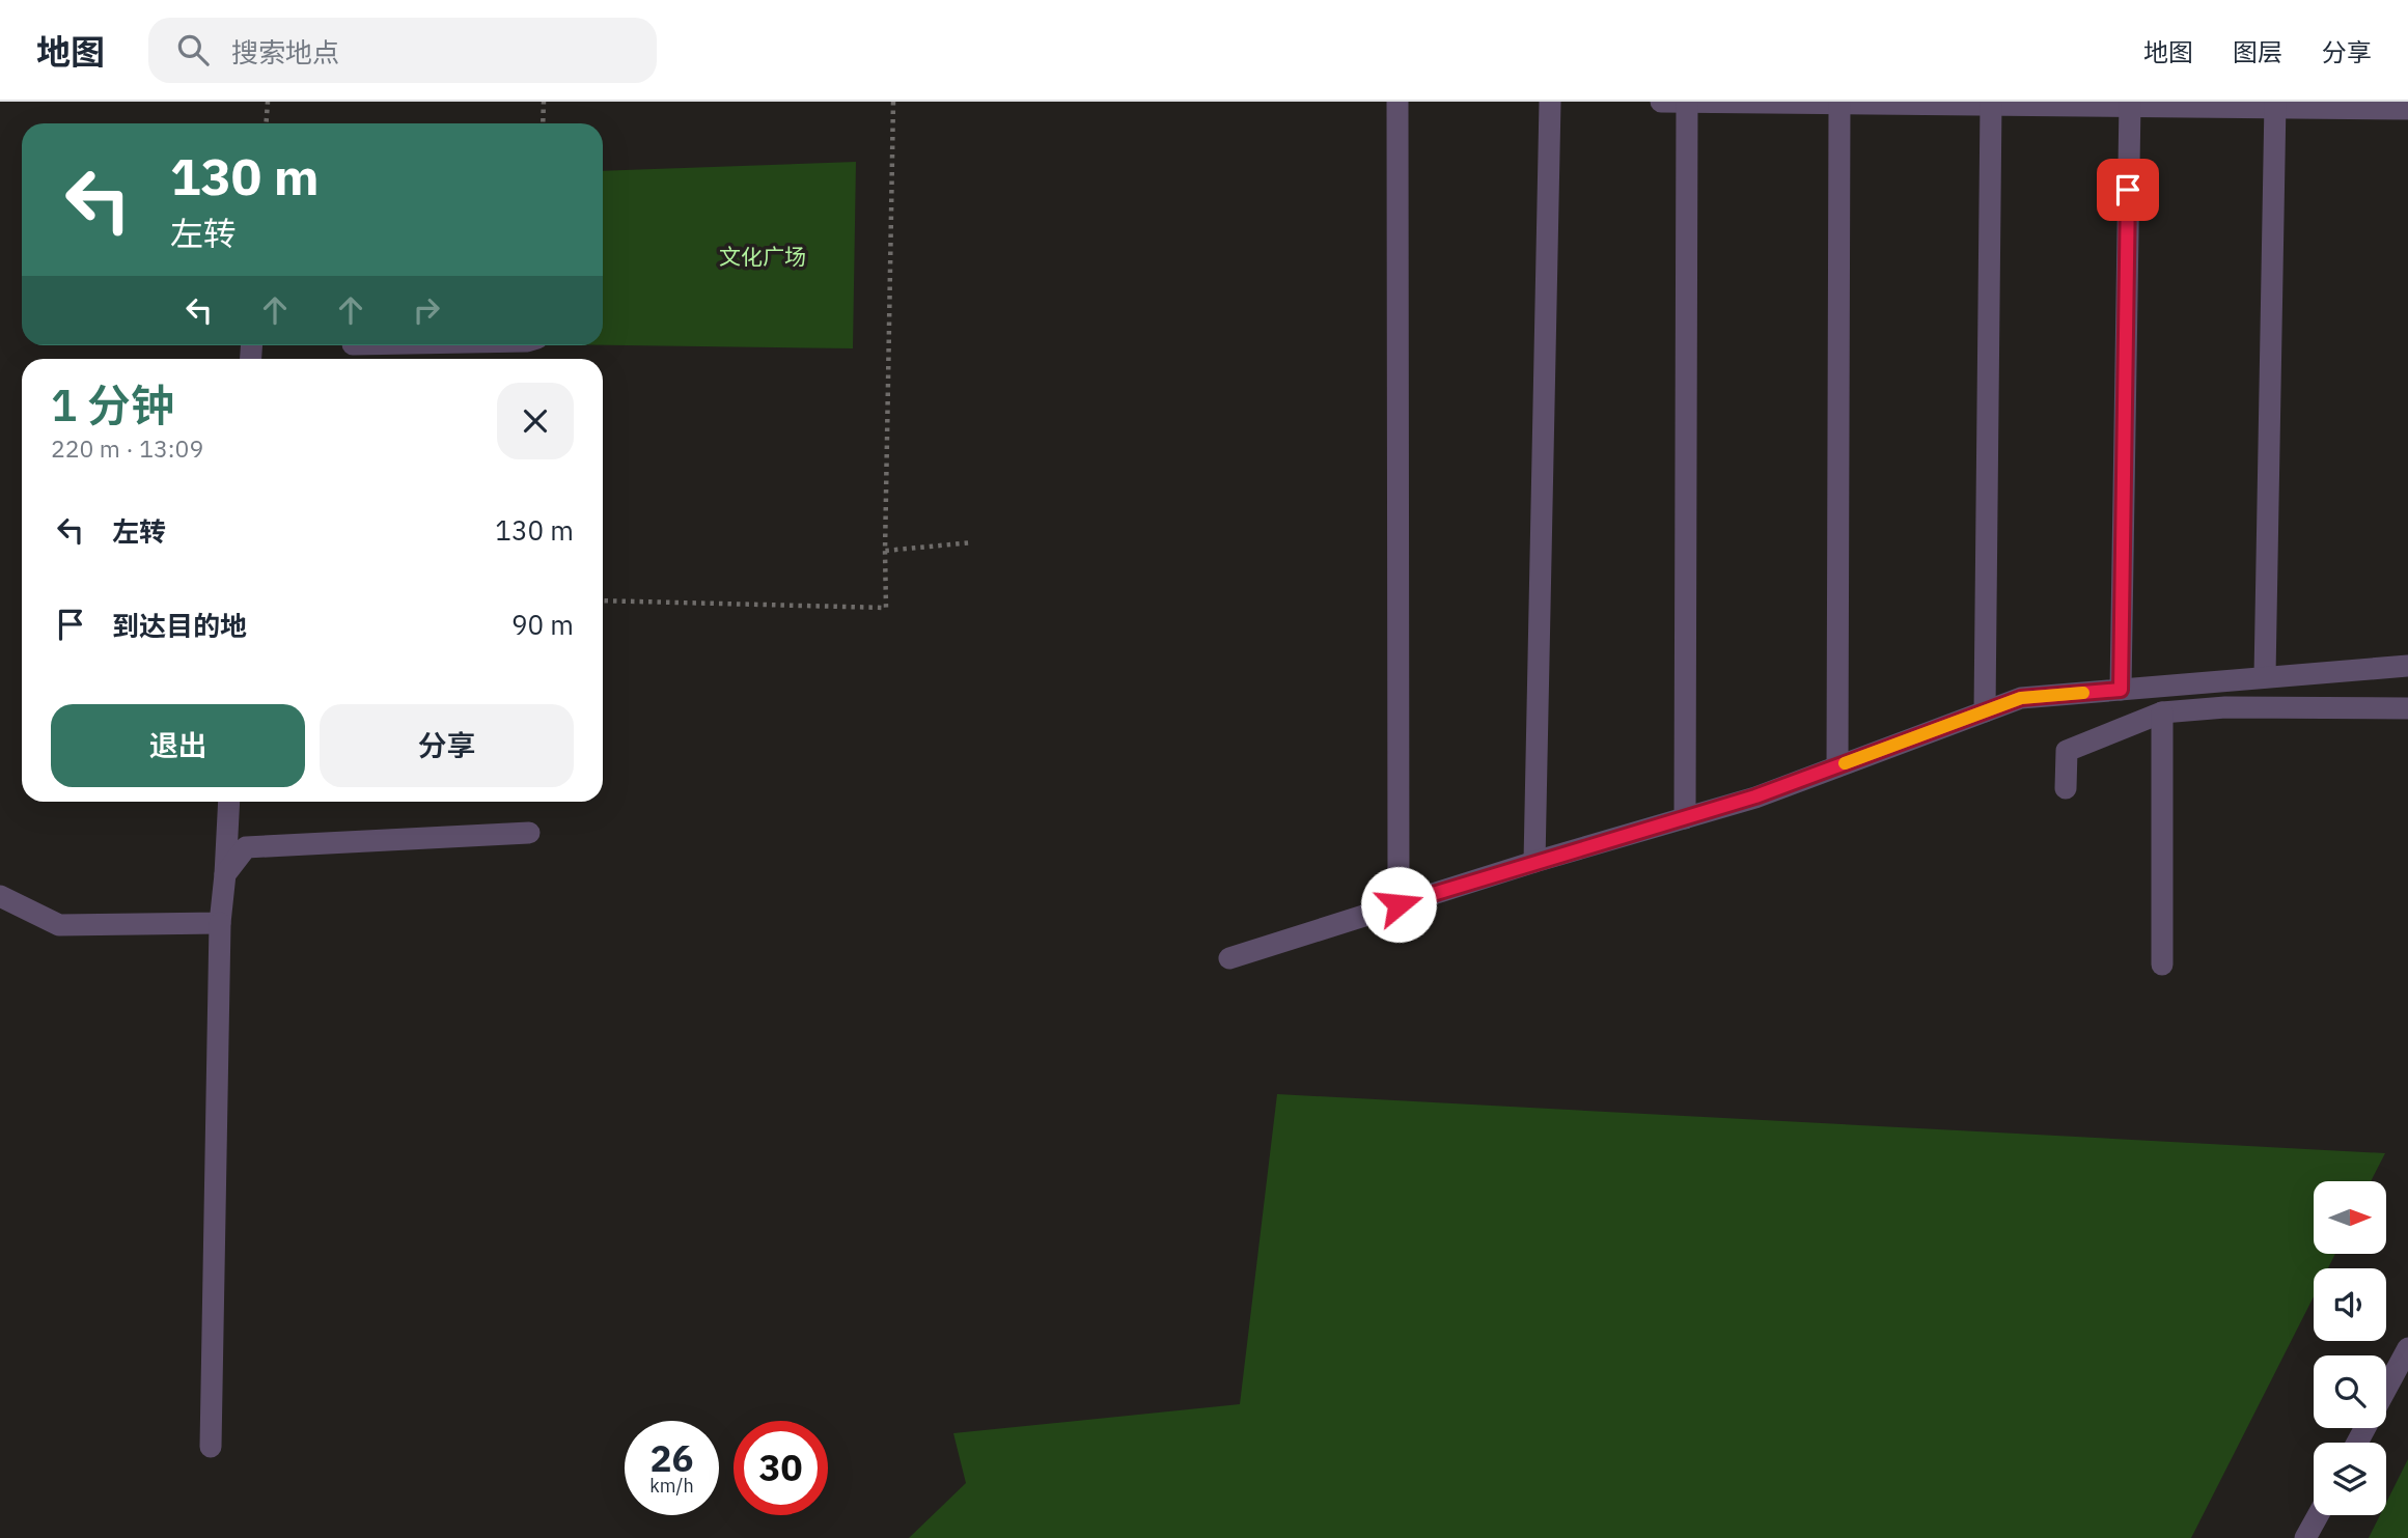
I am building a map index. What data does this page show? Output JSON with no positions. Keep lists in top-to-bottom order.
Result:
{
  "parks": ["文化广场"],
  "north": "right",
  "page": {
    "header": "地图",
    "search": "搜索地点",
    "nav": ["地图", "图层", "分享"],
    "turn": ["130 m", "左转"],
    "heading": ["1 分钟", "220 m · 13:09"],
    "list": [
      {
        "name": "左转",
        "value": "130 m"
      },
      {
        "name": "到达目的地",
        "value": "90 m"
      }
    ],
    "buttons": ["退出", "分享"],
    "speed": "26 km/h",
    "limit": "30"
  }
}
